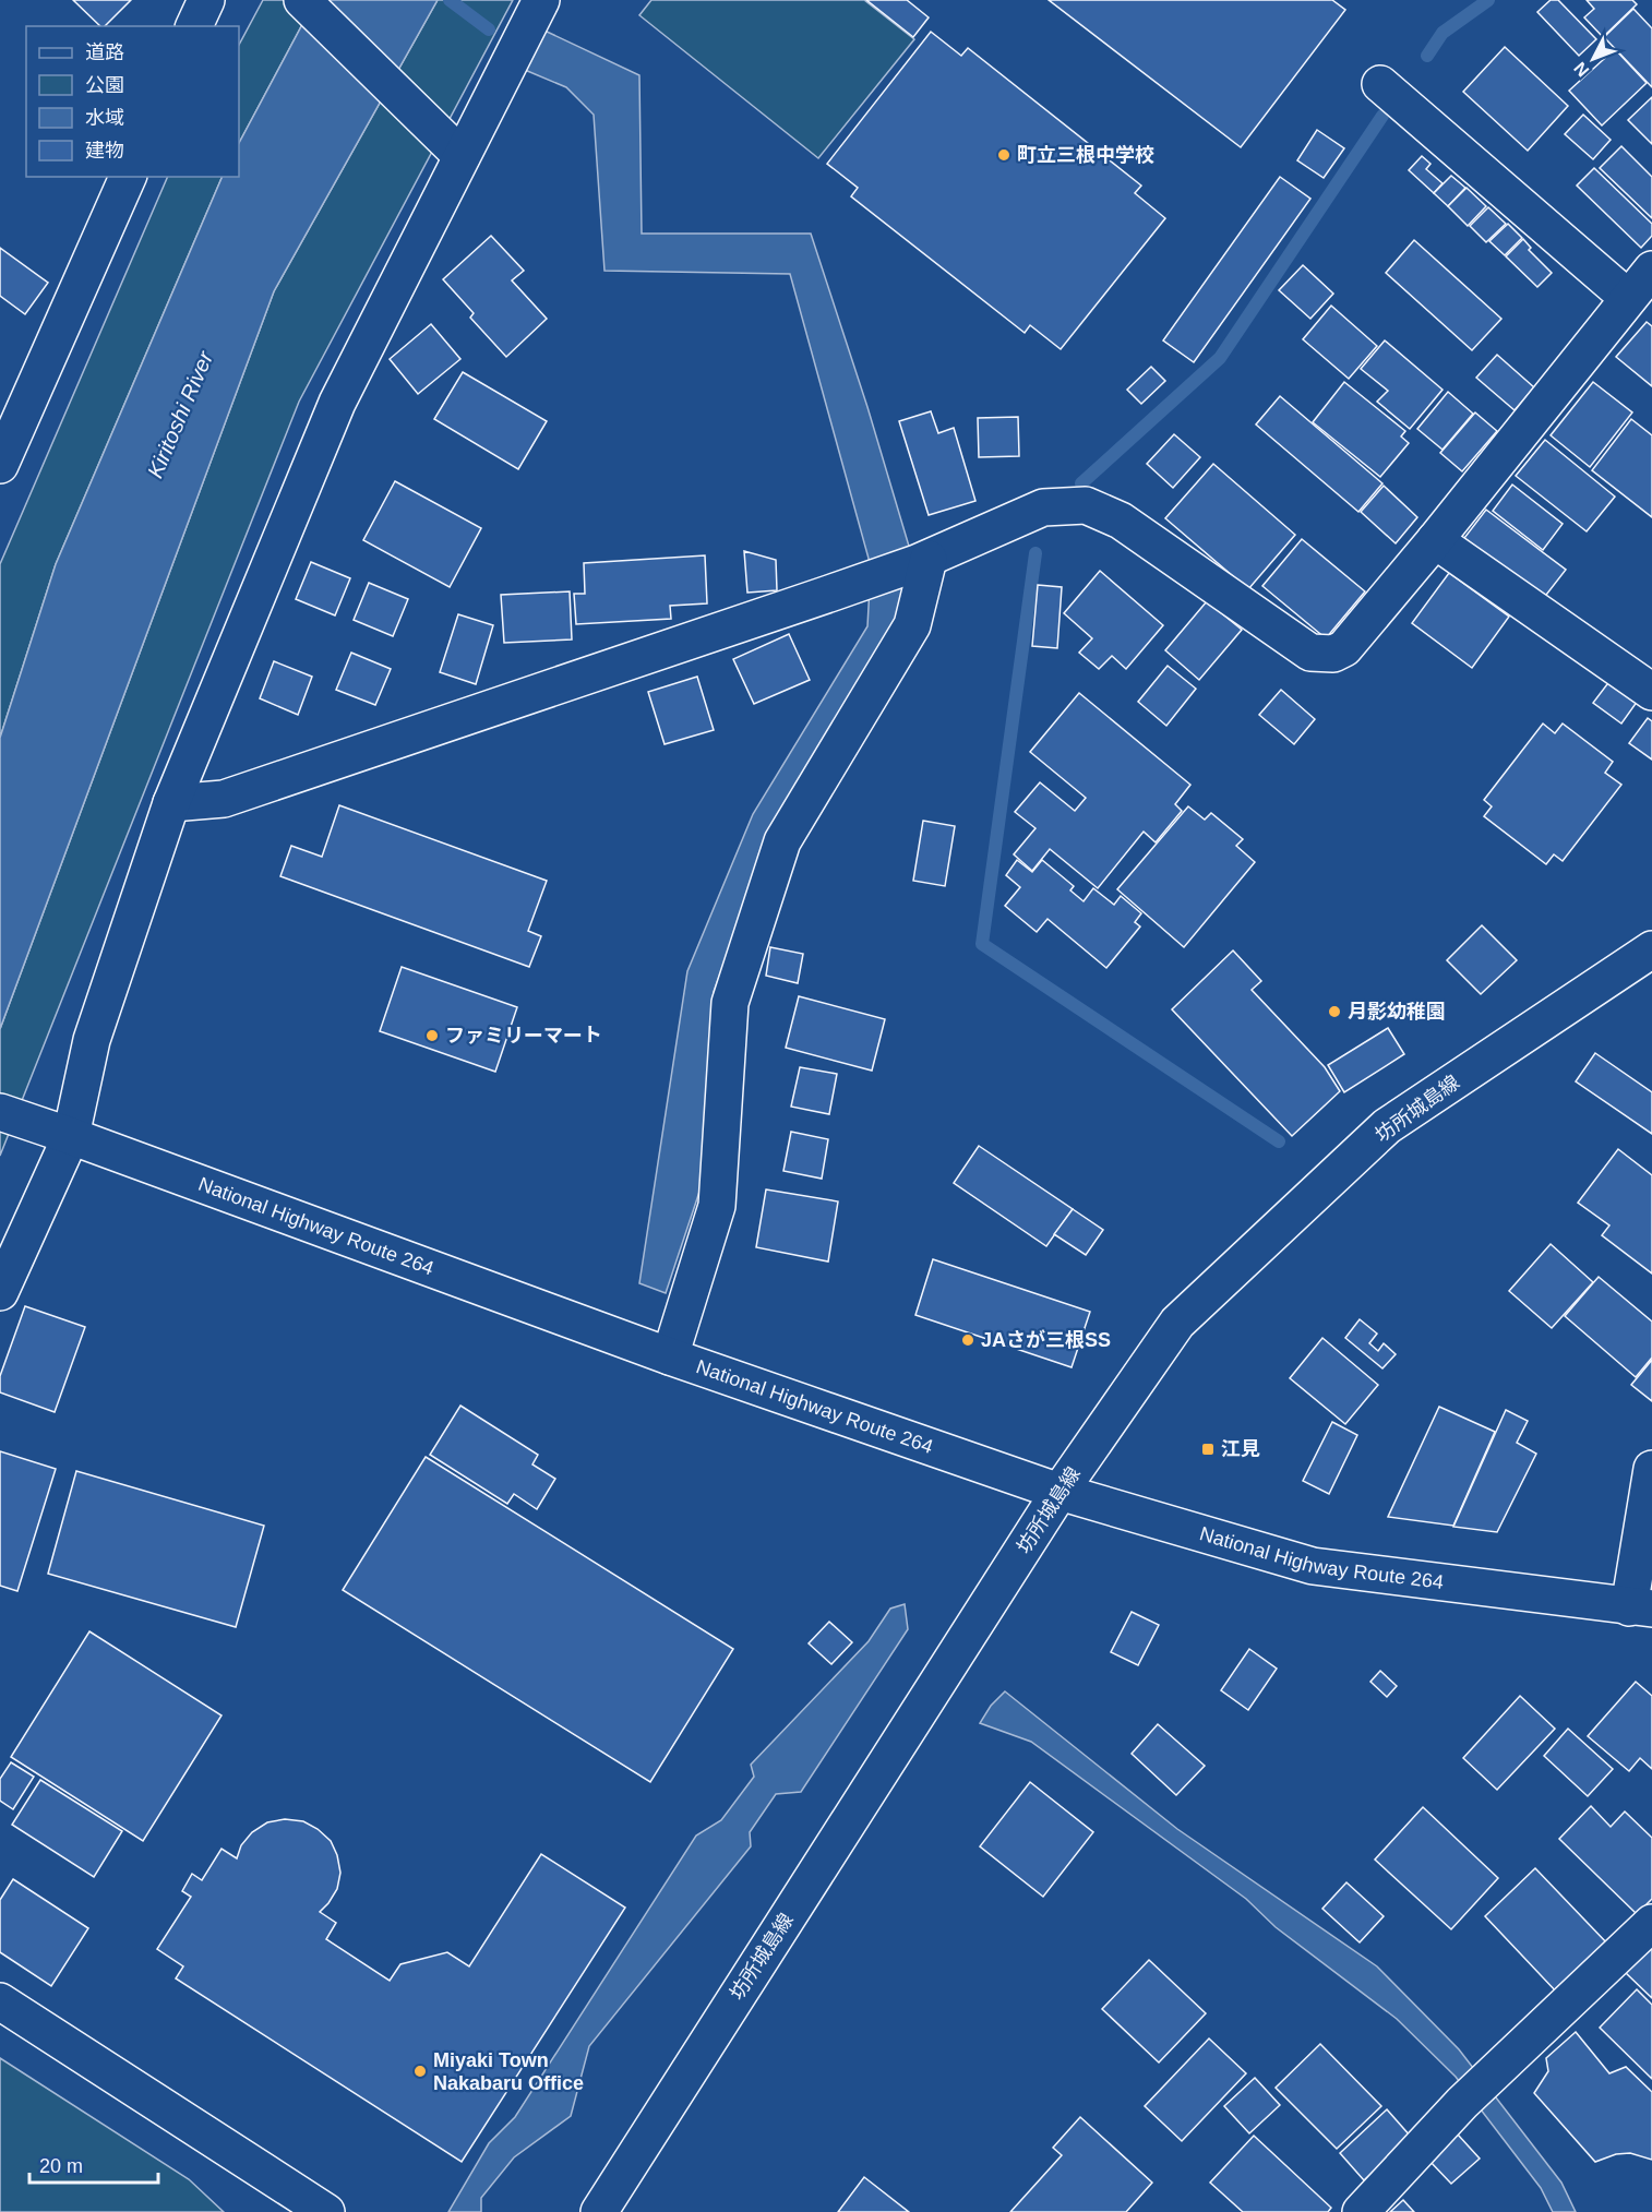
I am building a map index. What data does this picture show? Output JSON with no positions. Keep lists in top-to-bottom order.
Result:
{
  "streets": {
    "main road": ["坊所城島線", "National Highway Route 264"]
  },
  "crossings": [
    ["坊所城島線", "National Highway Route 264"]
  ],
  "water": ["Kiritoshi River"],
  "places": {
    "other": [
      "町立三根中学校",
      "月影幼稚園",
      "ファミリーマート",
      "JAさが三根SS",
      "Miyaki Town Nakabaru Office"
    ],
    "transit": ["江見"]
  },
  "legend": [
    "道路",
    "公園",
    "水域",
    "建物"
  ],
  "scale_bar": "20 m",
  "north": "bottom left"
}
